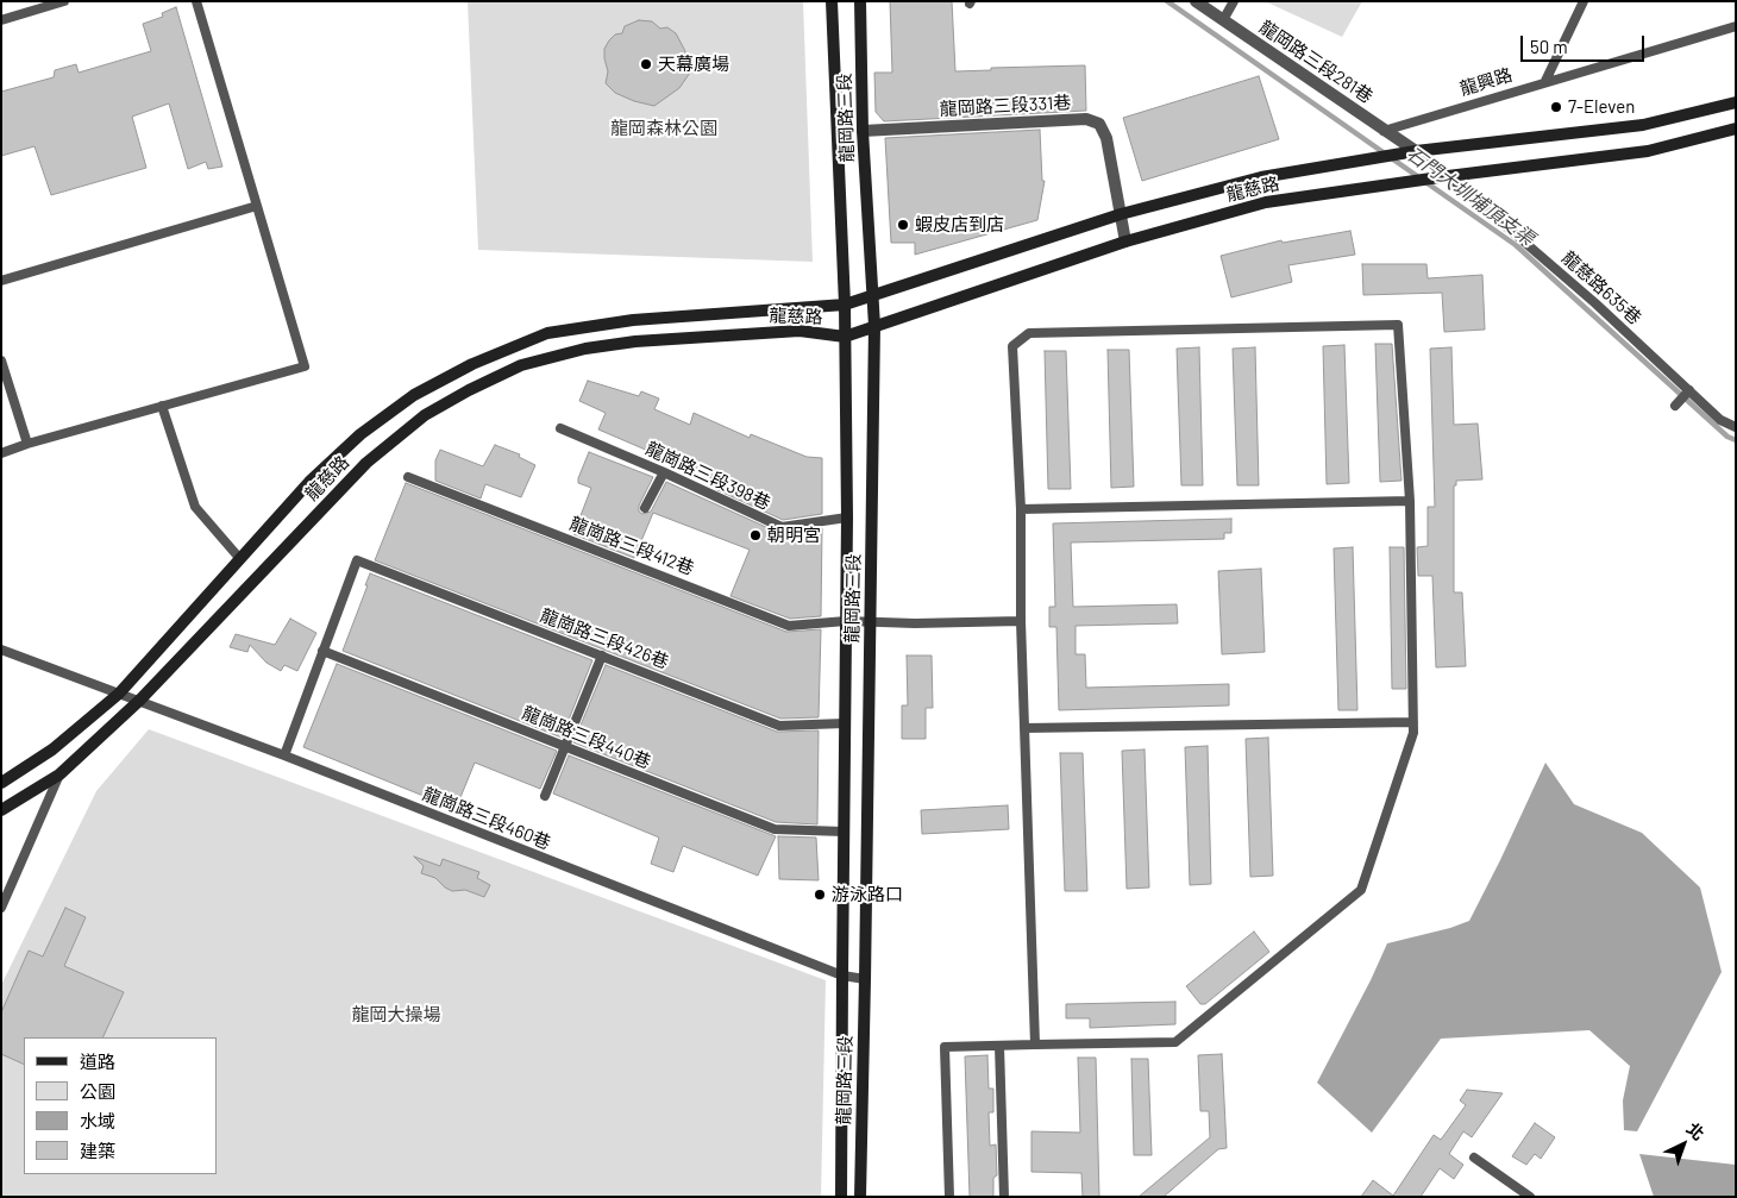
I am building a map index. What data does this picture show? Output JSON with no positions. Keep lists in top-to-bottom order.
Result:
{
  "streets": {
    "street": [
      "龍岡路三段281巷",
      "龍岡路三段331巷",
      "龍岡路三段",
      "龍慈路"
    ],
    "lane": [
      "龍興路",
      "龍慈路635巷",
      "龍崗路三段398巷",
      "龍崗路三段412巷",
      "龍崗路三段426巷",
      "龍崗路三段440巷",
      "龍崗路三段460巷"
    ]
  },
  "crossings": [
    ["龍岡路三段281巷", "龍興路"],
    ["龍岡路三段281巷", "龍慈路"],
    ["龍岡路三段281巷", "龍慈路635巷"],
    ["龍岡路三段331巷", "龍岡路三段"],
    ["龍岡路三段331巷", "龍慈路"],
    ["龍岡路三段", "龍慈路"],
    ["龍岡路三段", "龍崗路三段398巷"],
    ["龍岡路三段", "龍崗路三段412巷"],
    ["龍岡路三段", "龍崗路三段426巷"],
    ["龍岡路三段", "龍崗路三段440巷"],
    ["龍岡路三段", "龍崗路三段460巷"],
    ["龍慈路", "龍慈路635巷"],
    ["龍慈路", "龍崗路三段460巷"],
    ["龍崗路三段426巷", "龍崗路三段440巷"]
  ],
  "water": ["石門大圳埔頂支渠"],
  "parks": ["龍岡森林公園", "龍岡大操場"],
  "places": [
    "天幕廣場",
    "7-Eleven",
    "蝦皮店到店",
    "朝明宮",
    "游泳路口"
  ],
  "legend": [
    "道路",
    "公園",
    "水域",
    "建築"
  ],
  "scale_bar": "50 m",
  "north": "top right"
}
